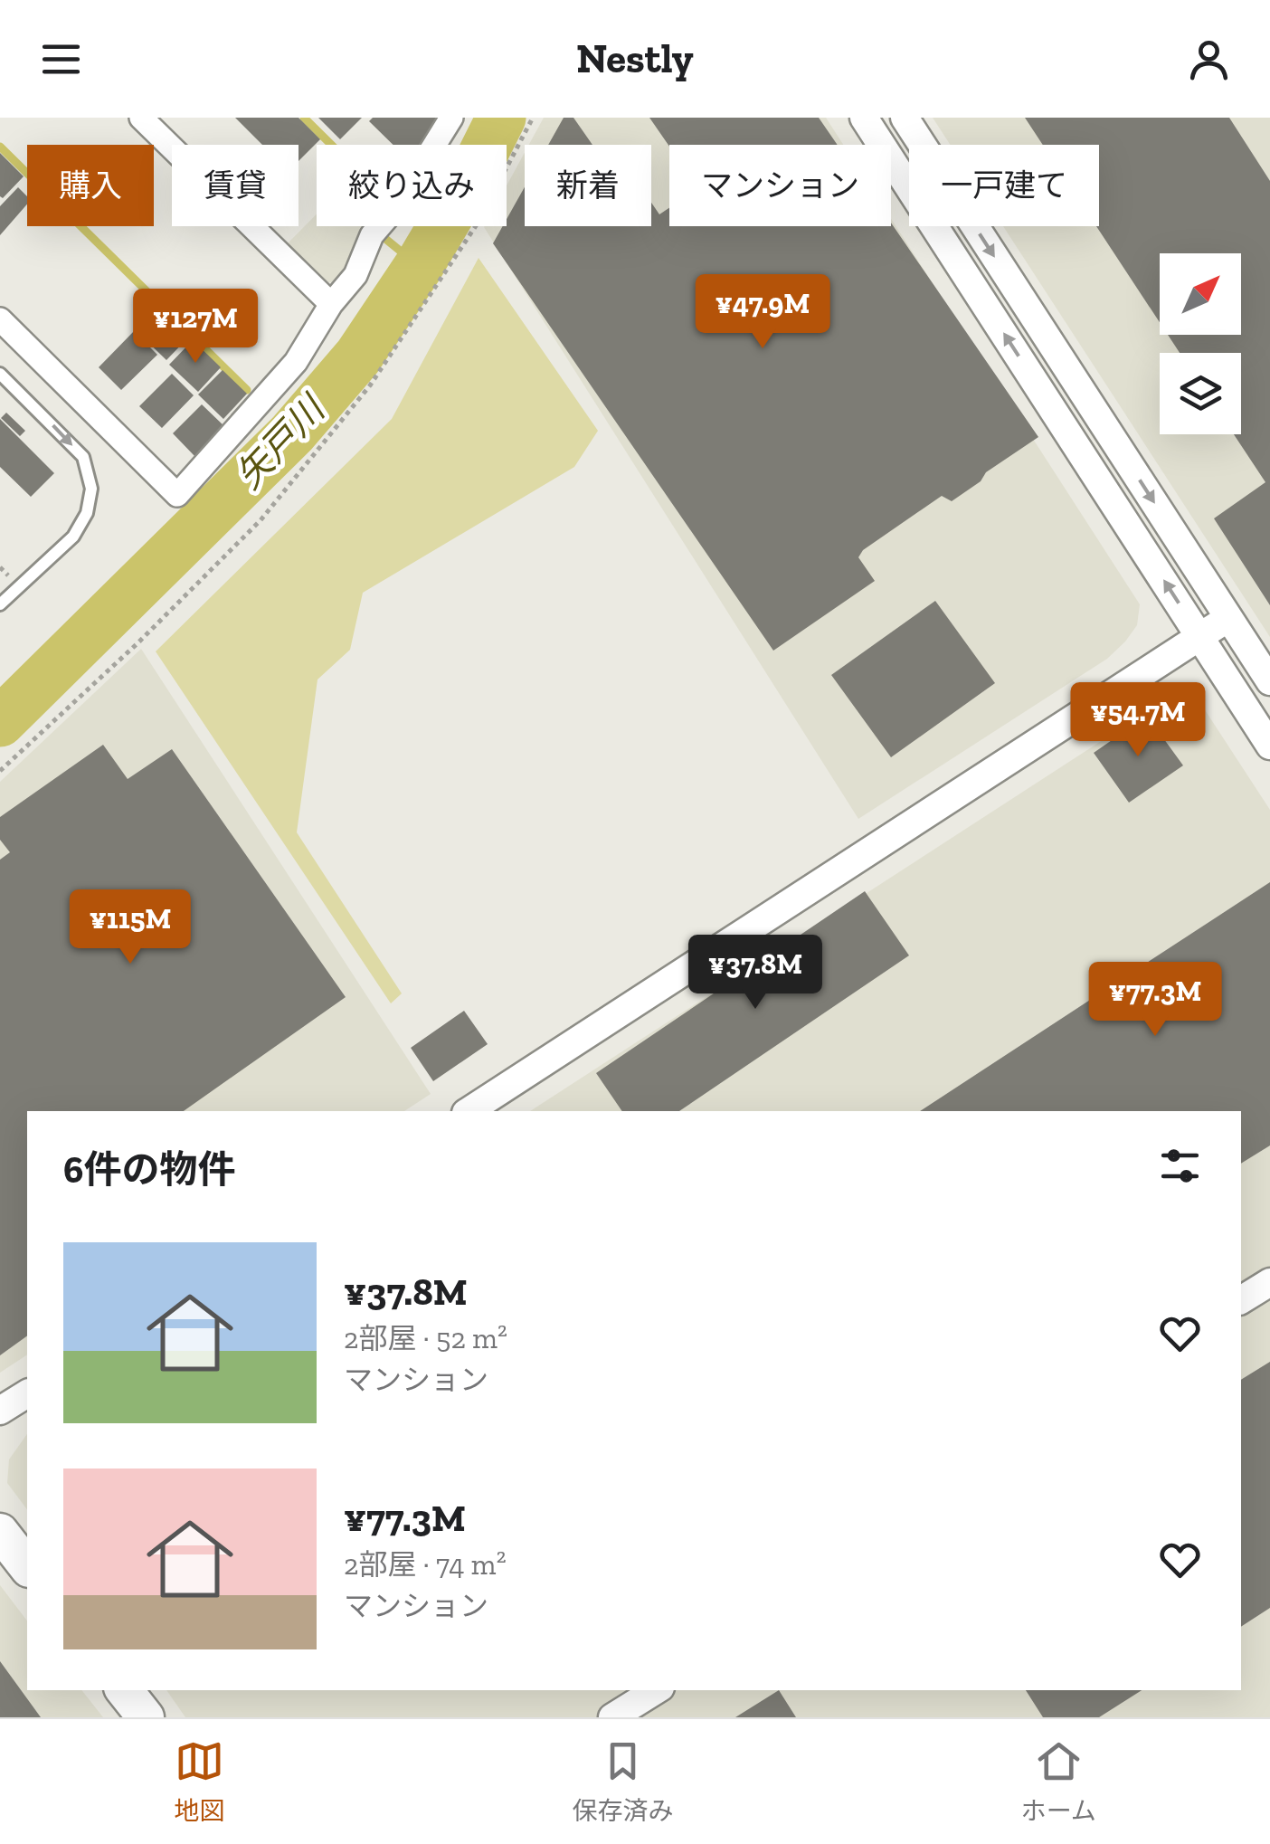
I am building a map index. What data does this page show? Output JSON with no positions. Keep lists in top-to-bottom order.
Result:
{
  "water": ["矢戸川"],
  "north": "top right",
  "page": {
    "header": "Nestly",
    "chip": [
      "購入",
      "賃貸",
      "絞り込み",
      "新着",
      "マンション",
      "一戸建て"
    ],
    "price": [
      "¥47.9M",
      "¥127M",
      "¥54.7M",
      "¥115M",
      "¥37.8M",
      "¥77.3M"
    ],
    "heading": "6件の物件",
    "list": [
      {
        "name": "¥37.8M",
        "note": "2部屋 · 52 m² · マンション"
      },
      {
        "name": "¥77.3M",
        "note": "2部屋 · 74 m² · マンション"
      }
    ],
    "tabs": ["地図", "保存済み", "ホーム"]
  }
}
